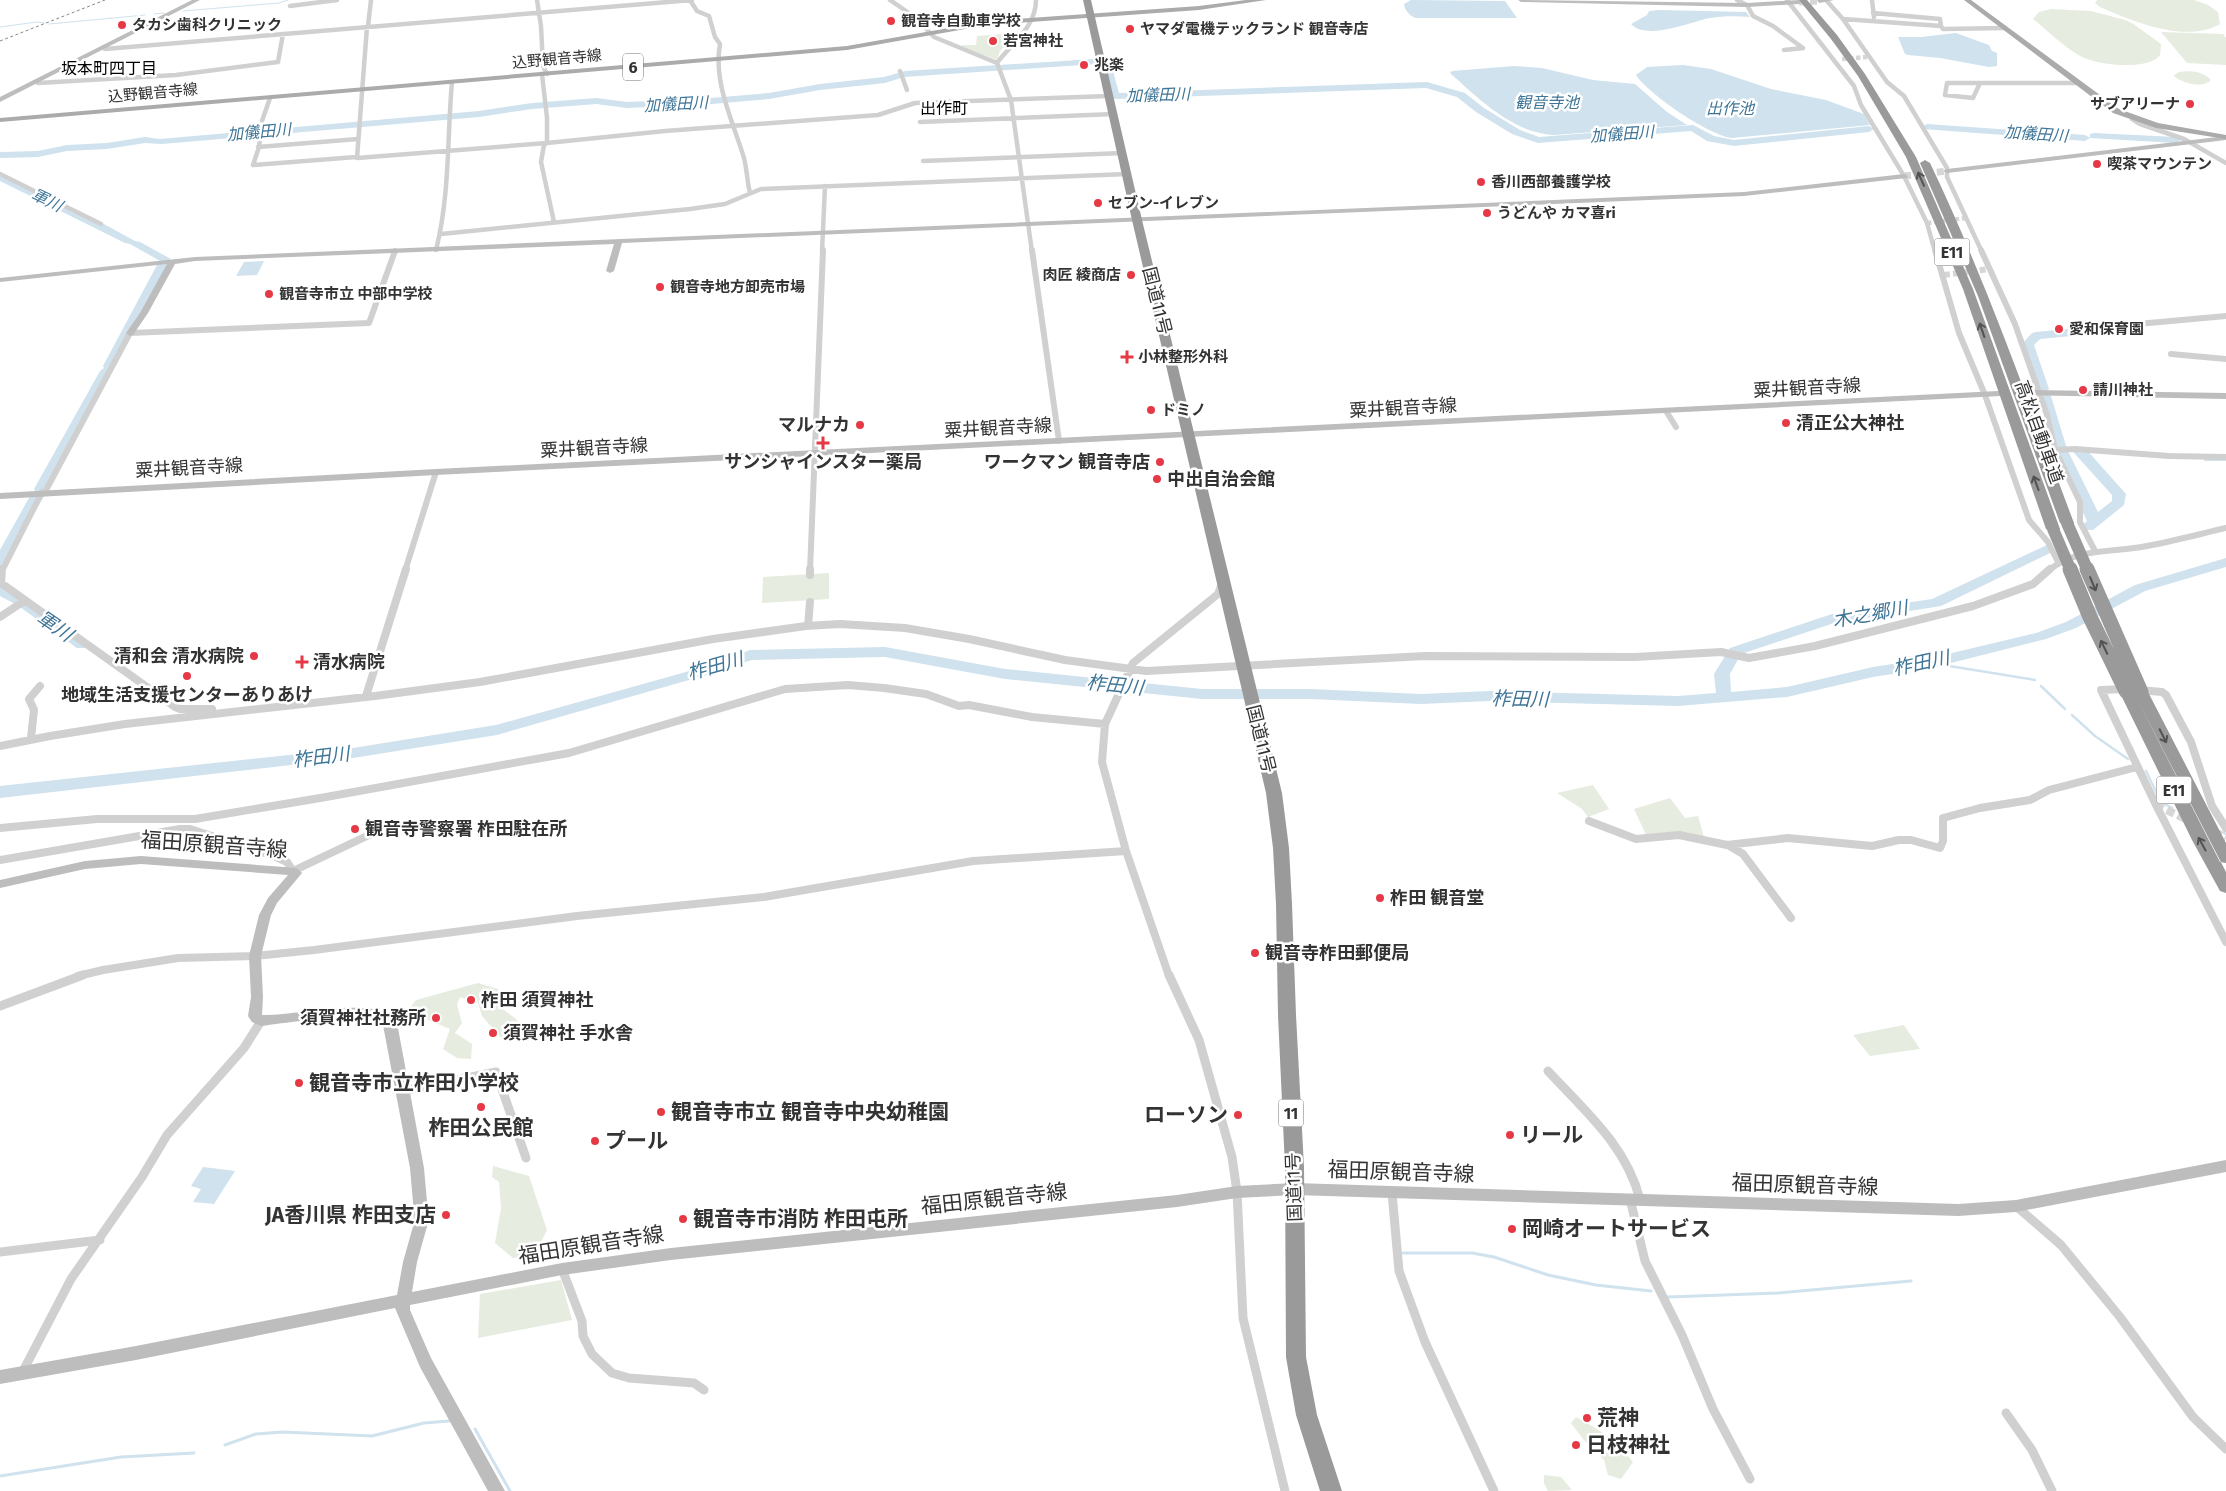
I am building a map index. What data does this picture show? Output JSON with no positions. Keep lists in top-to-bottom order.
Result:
{
  "streets": {
    "highway": [
      "E11",
      "国道11号",
      "高松自動車道",
      "11"
    ],
    "main road": [
      "込野観音寺線",
      "6",
      "粟井観音寺線",
      "福田原観音寺線"
    ]
  },
  "crossings": [
    ["込野観音寺線", "国道11号"],
    ["国道11号", "粟井観音寺線"],
    ["国道11号", "福田原観音寺線"]
  ],
  "districts": ["坂本町四丁目", "出作町"],
  "water": [
    "加儀田川",
    "観音寺池",
    "出作池",
    "軍川",
    "木之郷川",
    "柞田川"
  ],
  "places": {
    "other": [
      "観音寺自動車学校",
      "タカシ歯科クリニック",
      "ヤマダ電機テックランド 観音寺店",
      "若宮神社",
      "兆楽",
      "サブアリーナ",
      "喫茶マウンテン",
      "香川西部養護学校",
      "セブン-イレブン",
      "うどんや カマ喜ri",
      "肉匠 綾商店",
      "観音寺地方卸売市場",
      "観音寺市立 中部中学校",
      "愛和保育園",
      "請川神社",
      "ドミノ",
      "清正公大神社",
      "マルナカ",
      "ワークマン 観音寺店",
      "中出自治会館",
      "清和会 清水病院",
      "地域生活支援センターありあけ",
      "観音寺警察署 柞田駐在所",
      "柞田 観音堂",
      "観音寺柞田郵便局",
      "柞田 須賀神社",
      "須賀神社社務所",
      "須賀神社 手水舎",
      "観音寺市立柞田小学校",
      "柞田公民館",
      "観音寺市立 観音寺中央幼稚園",
      "ローソン",
      "リール",
      "プール",
      "JA香川県 柞田支店",
      "観音寺市消防 柞田屯所",
      "岡崎オートサービス",
      "荒神",
      "日枝神社"
    ],
    "health": ["小林整形外科", "サンシャインスター薬局", "清水病院"]
  }
}
